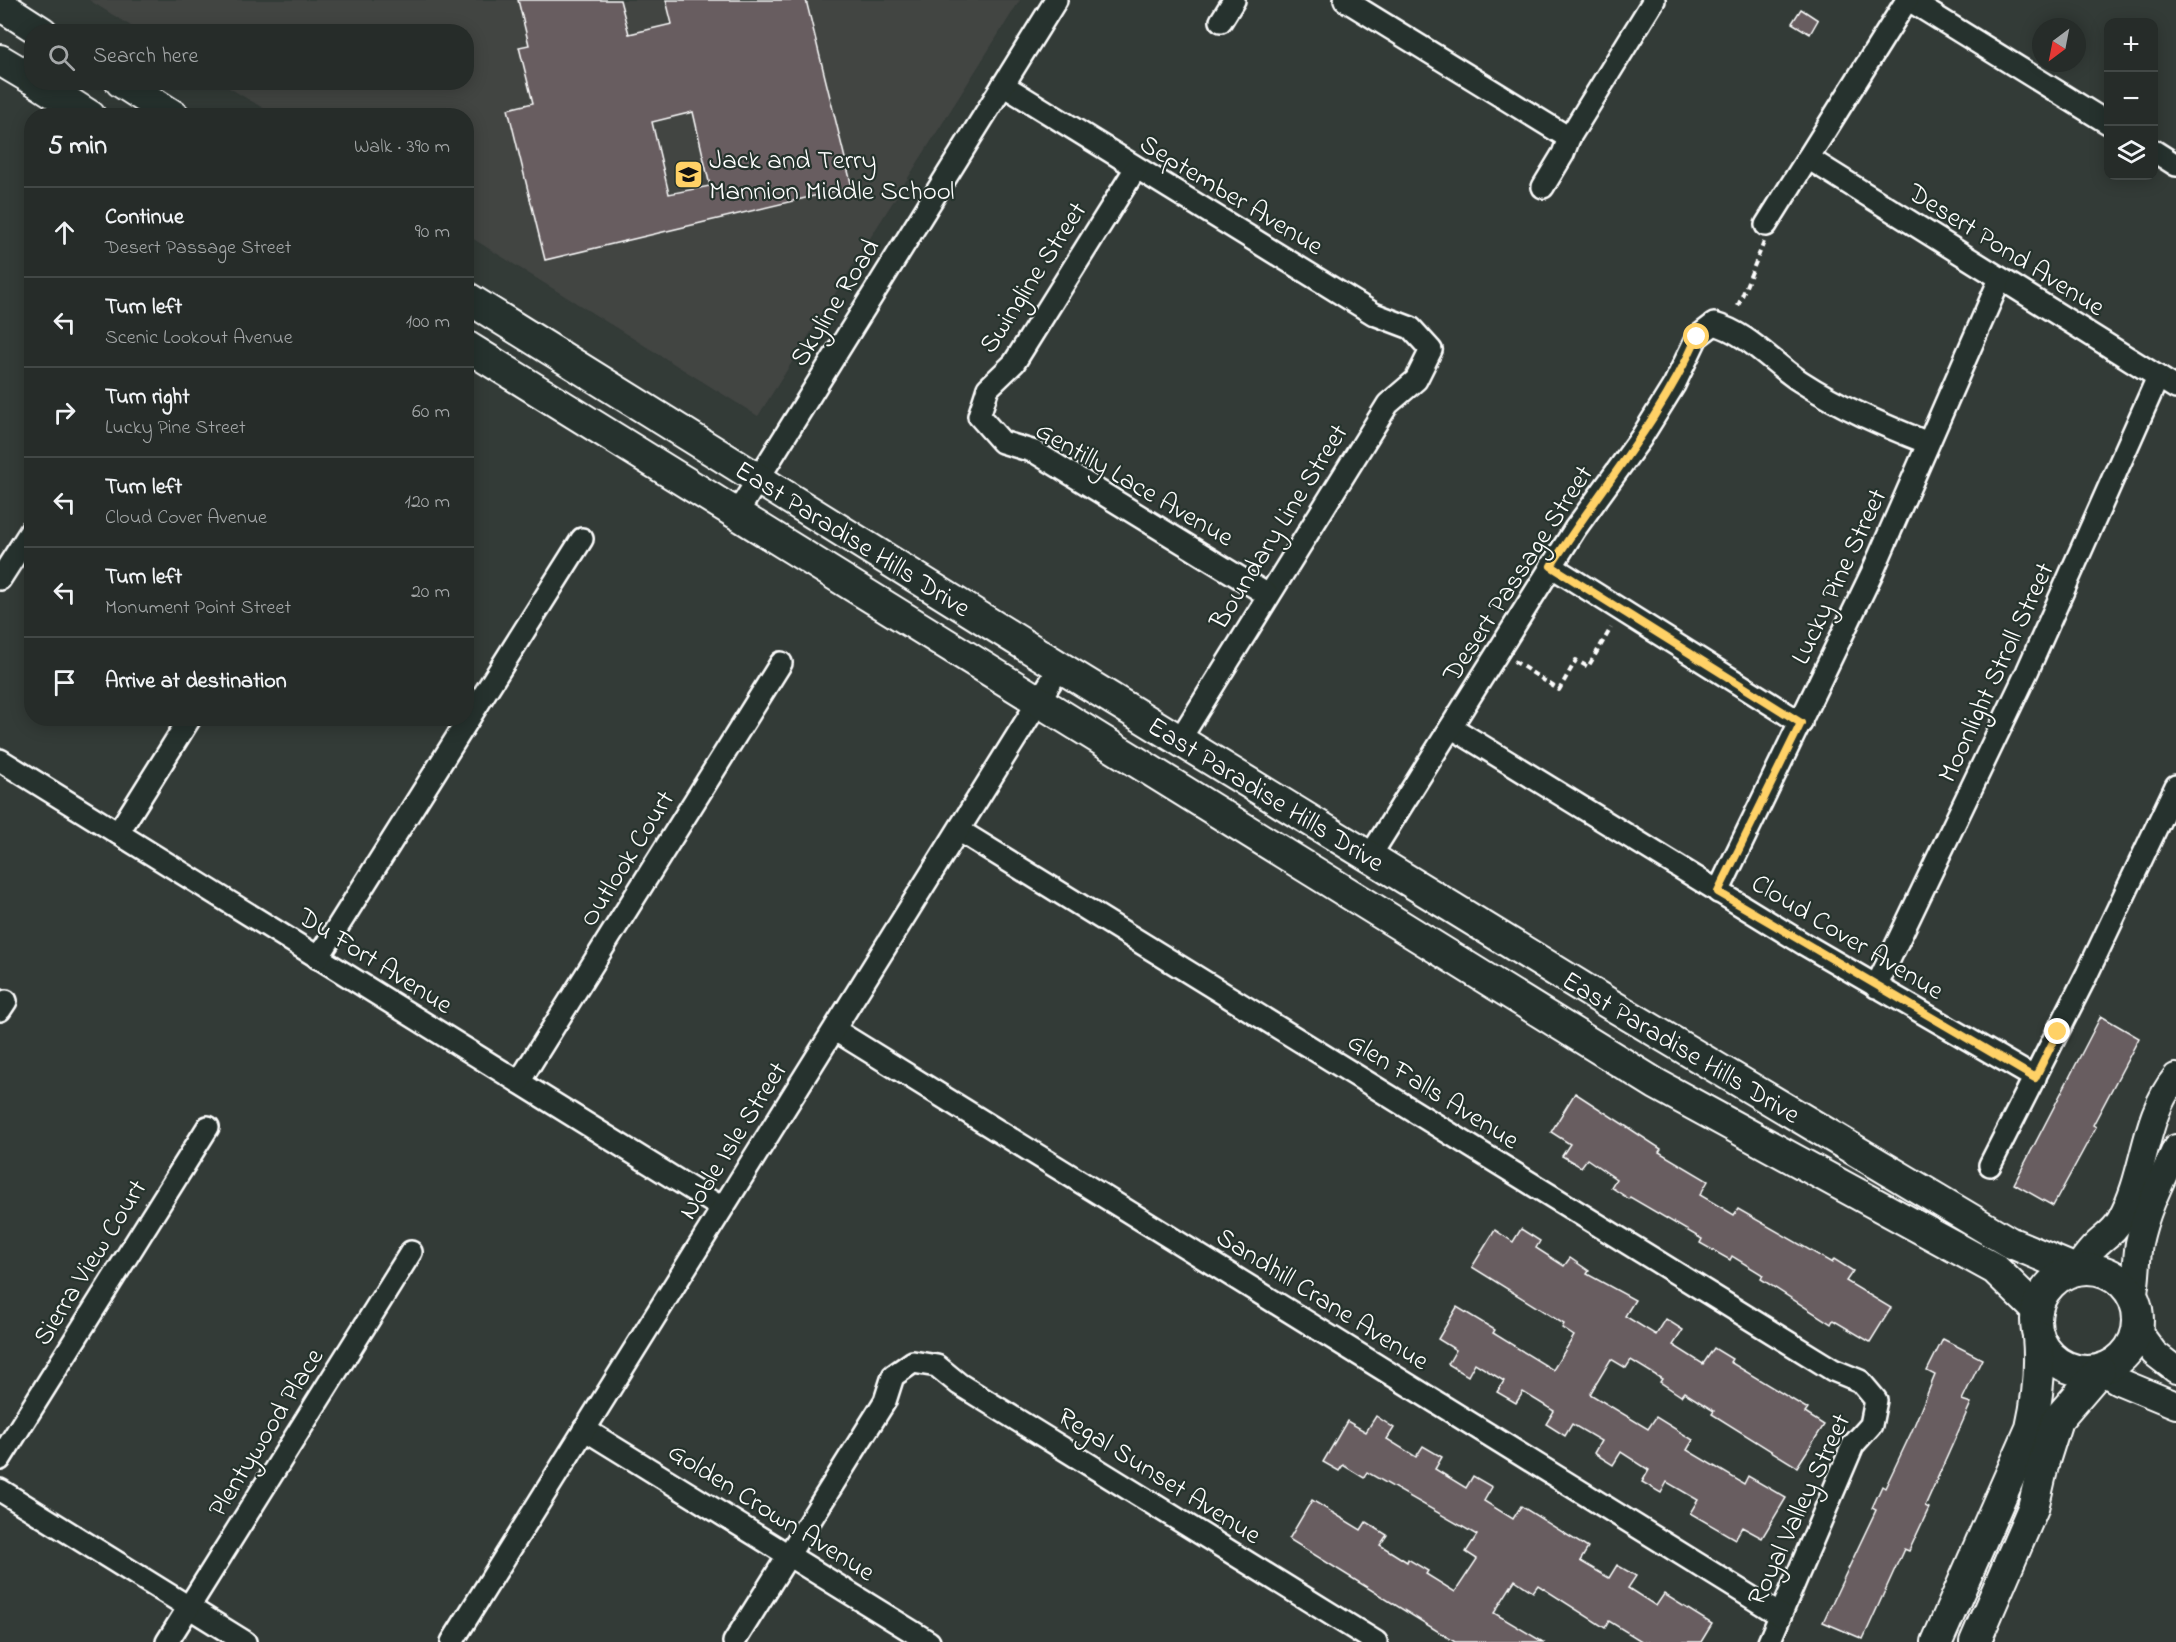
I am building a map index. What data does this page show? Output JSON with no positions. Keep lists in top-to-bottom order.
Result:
{
  "streets": {
    "main road": ["East Paradise Hills Drive"],
    "street": [
      "September Avenue",
      "Desert Pond Avenue",
      "Swingline Street",
      "Skyline Road",
      "Gentilly Lace Avenue",
      "Boundary Line Street",
      "Desert Passage Street",
      "Lucky Pine Street",
      "Moonlight Stroll Street",
      "Outlook Court",
      "Cloud Cover Avenue",
      "Du Fort Avenue",
      "Glen Falls Avenue",
      "Noble Isle Street",
      "Sierra View Court",
      "Sandhill Crane Avenue",
      "Plentywood Place",
      "Regal Sunset Avenue",
      "Royal Valley Street",
      "Golden Crown Avenue"
    ]
  },
  "crossings": [
    ["September Avenue", "Swingline Street"],
    ["September Avenue", "Skyline Road"],
    ["September Avenue", "Boundary Line Street"],
    ["Desert Pond Avenue", "Lucky Pine Street"],
    ["Desert Pond Avenue", "Moonlight Stroll Street"],
    ["Swingline Street", "Gentilly Lace Avenue"],
    ["Skyline Road", "East Paradise Hills Drive"],
    ["Gentilly Lace Avenue", "Boundary Line Street"],
    ["Boundary Line Street", "East Paradise Hills Drive"],
    ["East Paradise Hills Drive", "Desert Passage Street"],
    ["East Paradise Hills Drive", "Noble Isle Street"],
    ["Desert Passage Street", "Lucky Pine Street"],
    ["Desert Passage Street", "Cloud Cover Avenue"],
    ["Lucky Pine Street", "Cloud Cover Avenue"],
    ["Moonlight Stroll Street", "Cloud Cover Avenue"],
    ["Outlook Court", "Du Fort Avenue"],
    ["Du Fort Avenue", "Noble Isle Street"],
    ["Glen Falls Avenue", "Noble Isle Street"],
    ["Glen Falls Avenue", "Royal Valley Street"],
    ["Noble Isle Street", "Sandhill Crane Avenue"],
    ["Noble Isle Street", "Golden Crown Avenue"],
    ["Sandhill Crane Avenue", "Royal Valley Street"],
    ["Regal Sunset Avenue", "Golden Crown Avenue"]
  ],
  "places": {
    "school or university": ["Jack and Terry Mannion Middle School"]
  },
  "north": "bottom left",
  "page": {
    "map_buttons": ["+", "−"],
    "search": "Search here",
    "heading": ["5 min", "Walk · 390 m"],
    "list": [
      ["Continue", "Desert Passage Street", "90 m"],
      ["Turn left", "Scenic Lookout Avenue", "100 m"],
      ["Turn right", "Lucky Pine Street", "60 m"],
      ["Turn left", "Cloud Cover Avenue", "120 m"],
      ["Turn left", "Monument Point Street", "20 m"],
      "Arrive at destination"
    ]
  }
}
